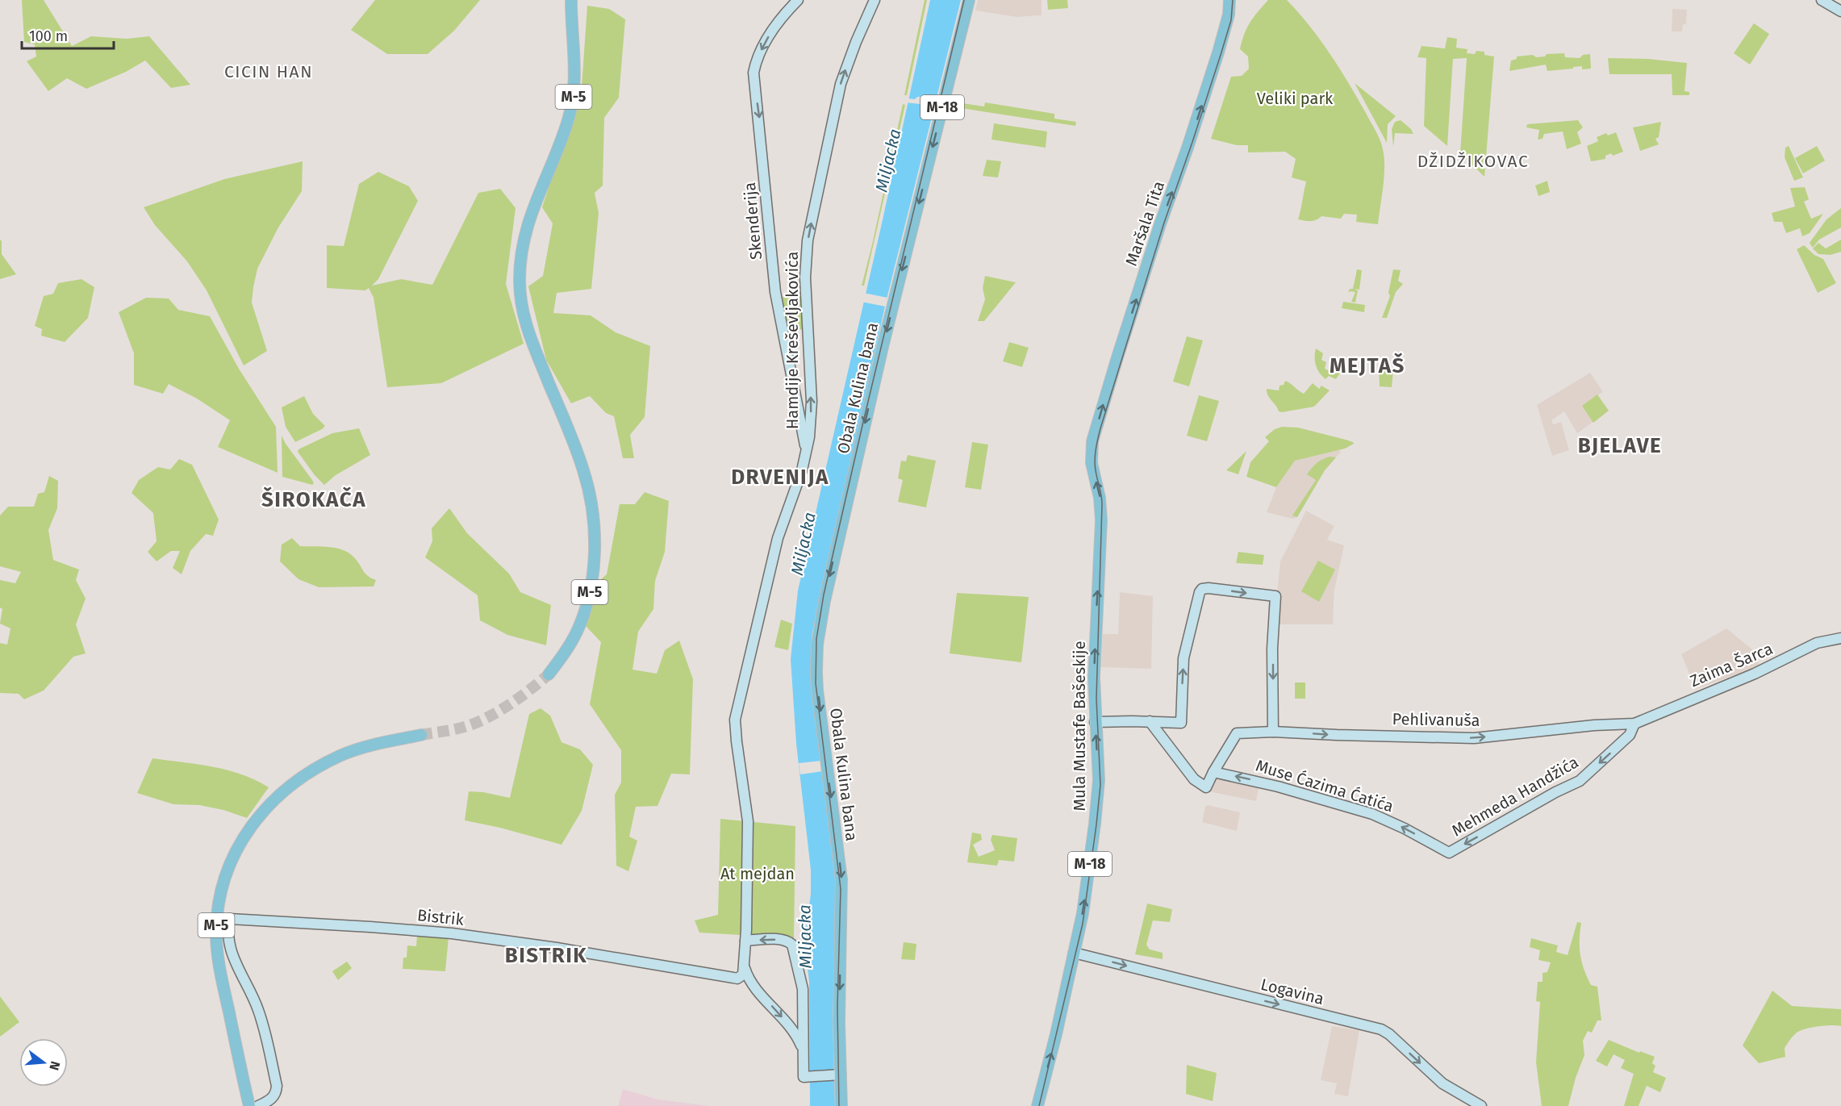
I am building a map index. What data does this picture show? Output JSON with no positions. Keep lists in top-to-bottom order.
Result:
{
  "streets": {
    "main road": [
      "M-5",
      "M-18",
      "Skenderija",
      "Maršala Tita",
      "Hamdije Kreševljakovića",
      "Obala Kulina bana",
      "Zaima Šarca",
      "Pehlivanuša",
      "Mula Mustafe Bašeskije",
      "Muse Ćazima Ćatića",
      "Mehmeda Handžića",
      "Bistrik",
      "Logavina"
    ]
  },
  "crossings": [
    ["Skenderija", "Hamdije Kreševljakovića"],
    ["Maršala Tita", "Mula Mustafe Bašeskije"],
    ["Zaima Šarca", "Pehlivanuša"],
    ["Zaima Šarca", "Mehmeda Handžića"],
    ["Pehlivanuša", "Muse Ćazima Ćatića"],
    ["Pehlivanuša", "Mehmeda Handžića"],
    ["Mula Mustafe Bašeskije", "Logavina"],
    ["Muse Ćazima Ćatića", "Mehmeda Handžića"]
  ],
  "one_way": [
    "Skenderija",
    "Maršala Tita",
    "Hamdije Kreševljakovića",
    "Obala Kulina bana",
    "Pehlivanuša",
    "Mula Mustafe Bašeskije",
    "Muse Ćazima Ćatića",
    "Mehmeda Handžića",
    "Logavina"
  ],
  "districts": [
    "CICIN HAN",
    "DŽIDŽIKOVAC",
    "MEJTAŠ",
    "BJELAVE",
    "DRVENIJA",
    "ŠIROKAČA",
    "BISTRIK"
  ],
  "water": ["Miljacka"],
  "parks": ["Veliki park", "At mejdan"],
  "scale_bar": "100 m",
  "north": "right"
}
